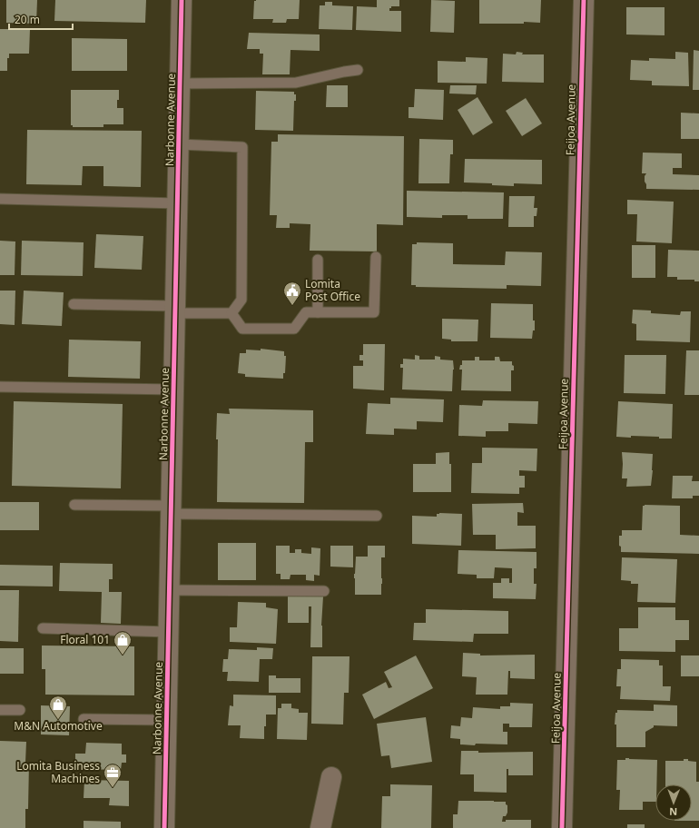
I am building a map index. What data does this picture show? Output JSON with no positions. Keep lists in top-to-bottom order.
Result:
{
  "streets": {
    "main road": ["Narbonne Avenue"],
    "street": ["Feijoa Avenue"]
  },
  "places": {
    "public building": ["Lomita Post Office"],
    "shop": ["Floral 101", "M&N Automotive"],
    "office": ["Lomita Business Machines"]
  },
  "scale_bar": "20 m",
  "north": "bottom"
}
